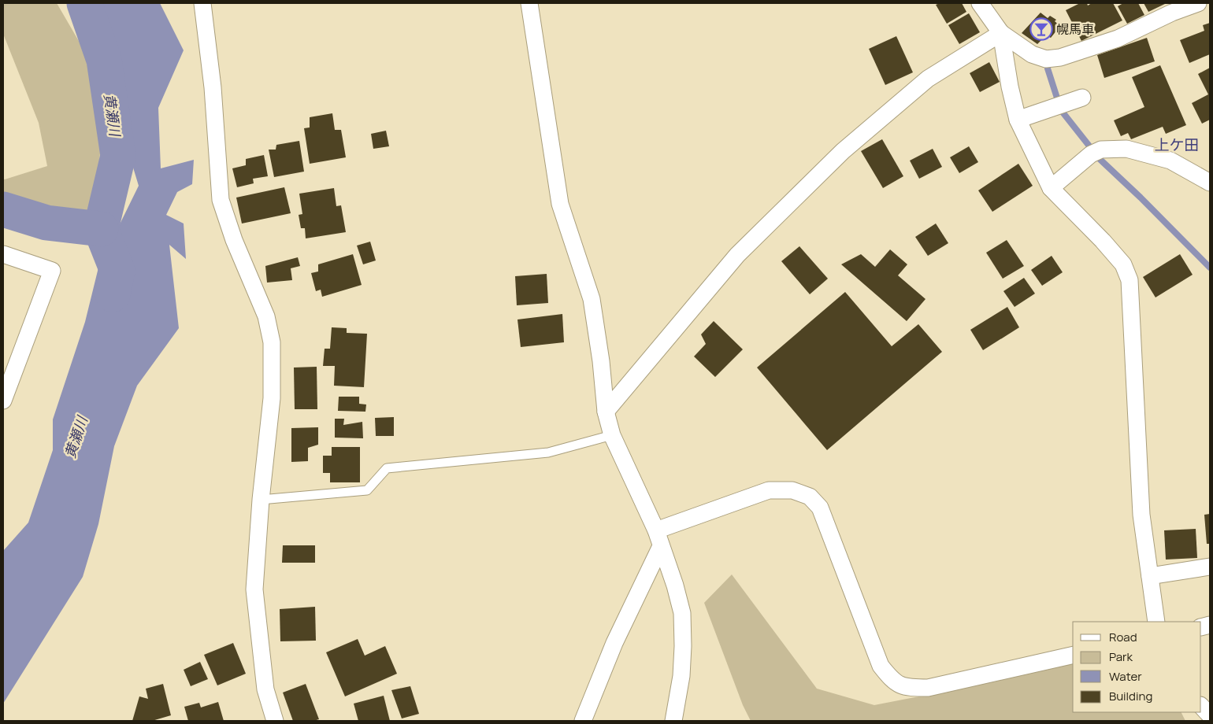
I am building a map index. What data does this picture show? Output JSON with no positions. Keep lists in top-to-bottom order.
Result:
{
  "districts": ["上ケ田"],
  "water": ["黄瀬川"],
  "places": {
    "bar": ["幌馬車"]
  },
  "legend": [
    "Road",
    "Park",
    "Water",
    "Building"
  ]
}
